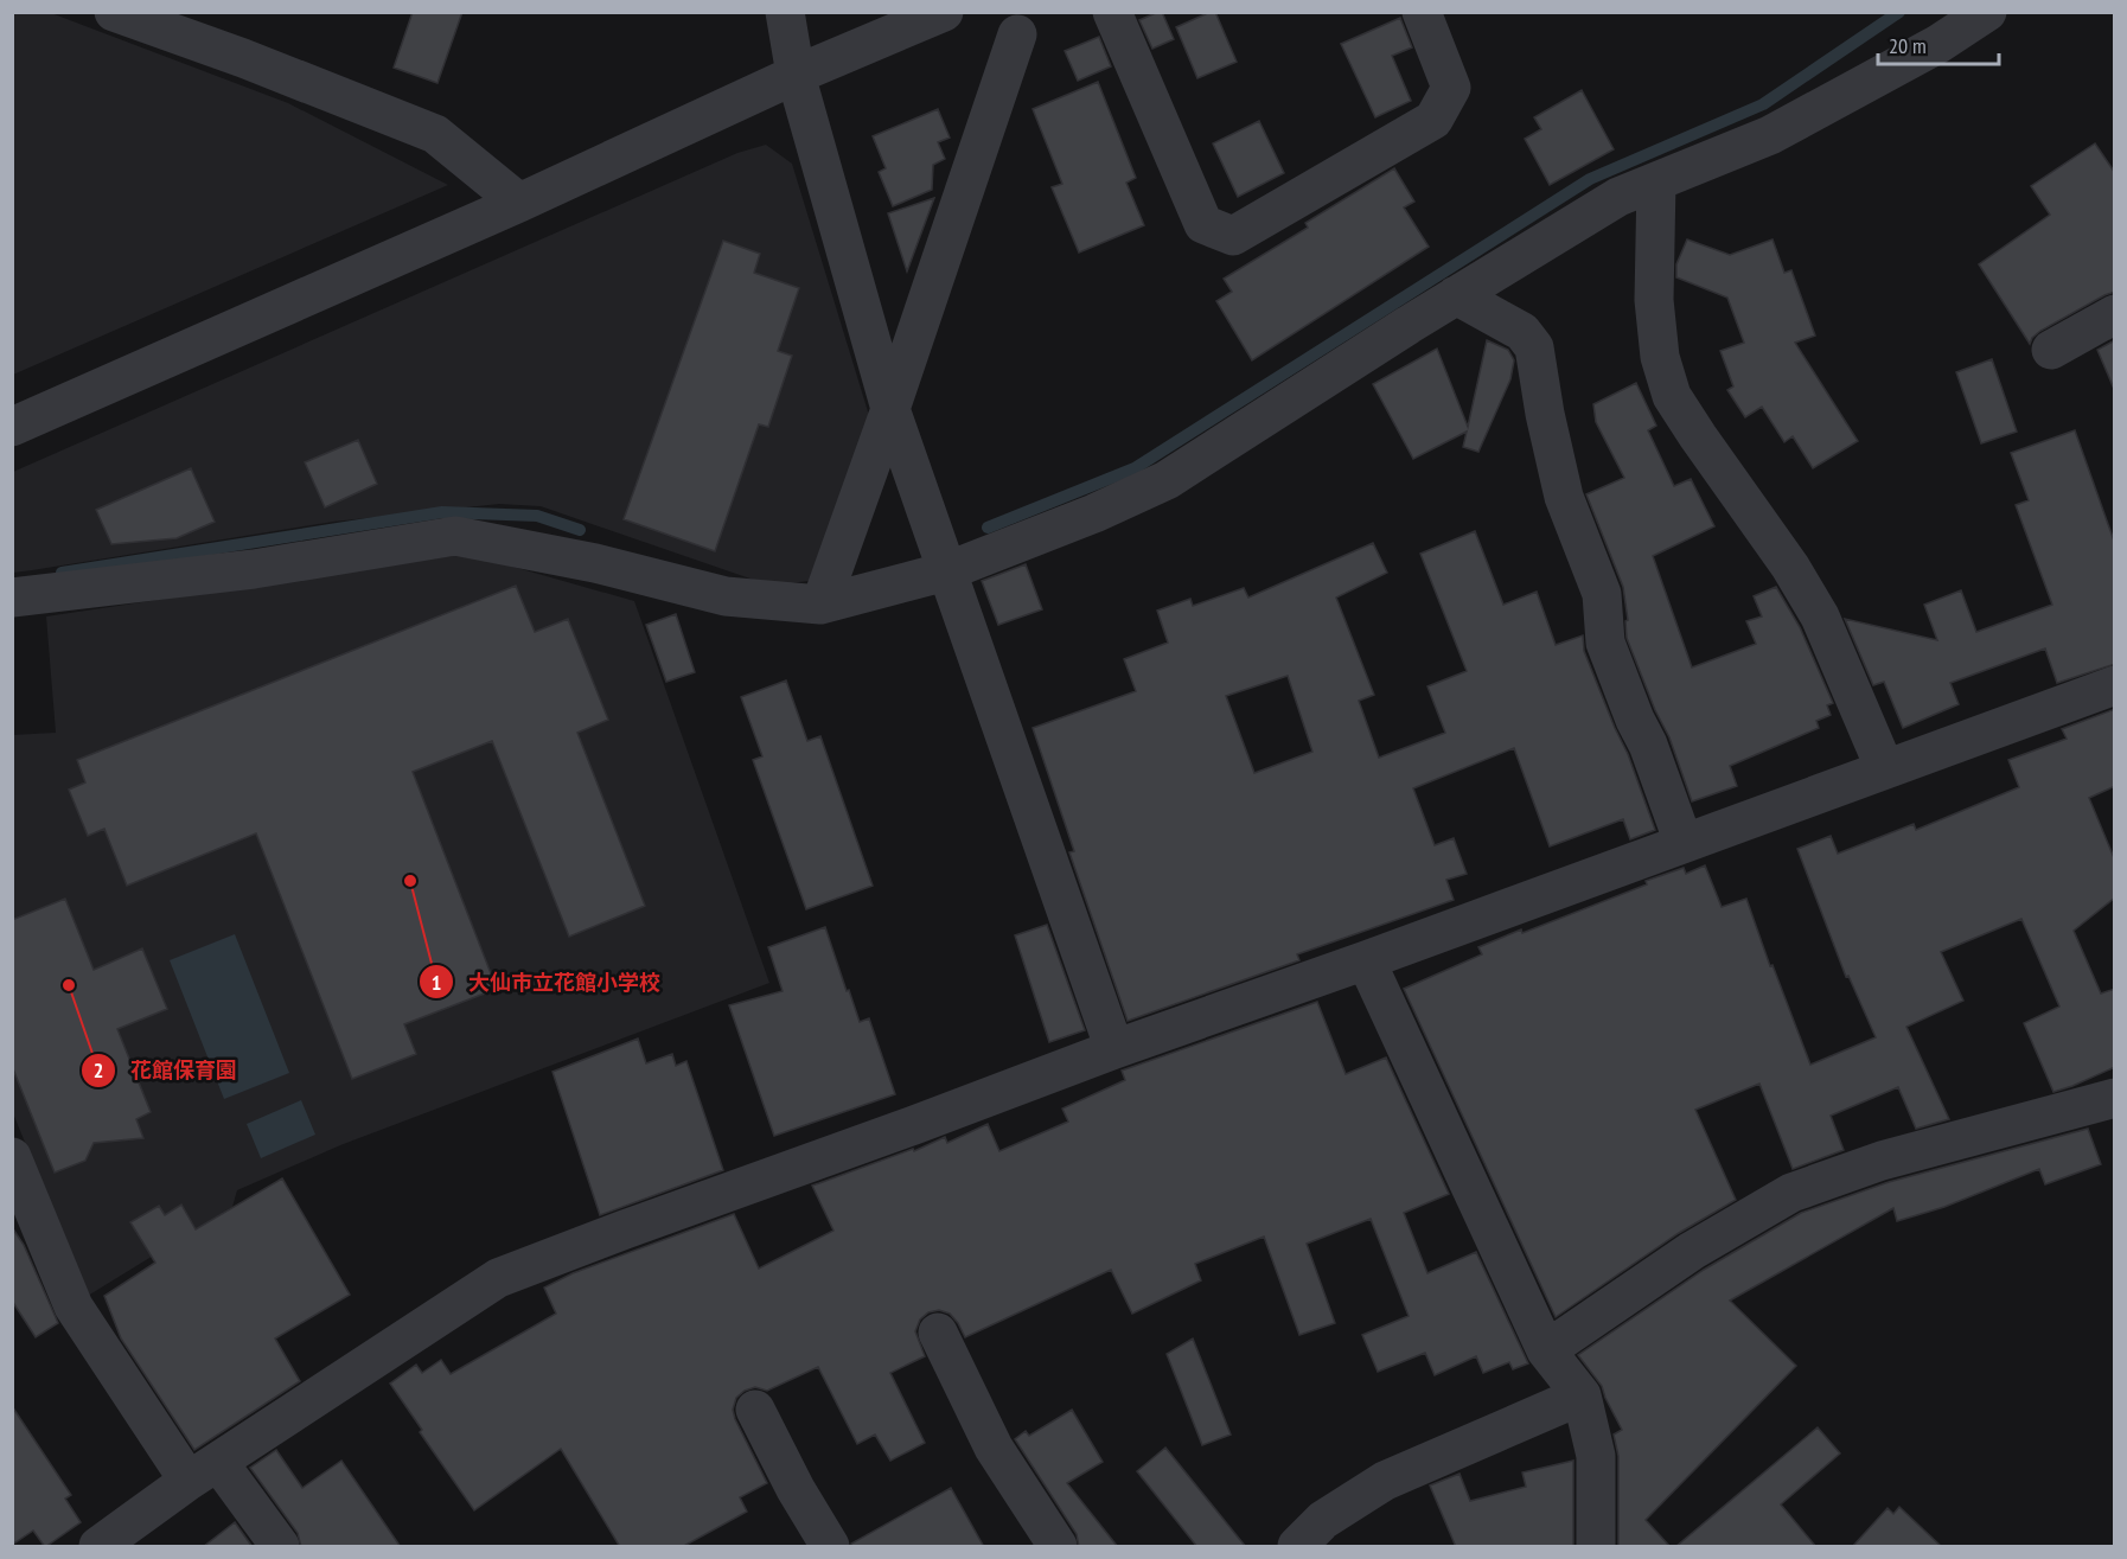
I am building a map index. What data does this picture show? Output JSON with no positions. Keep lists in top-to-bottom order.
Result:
{
  "places": ["大仙市立花館小学校", "花館保育園"],
  "scale_bar": "20 m"
}
